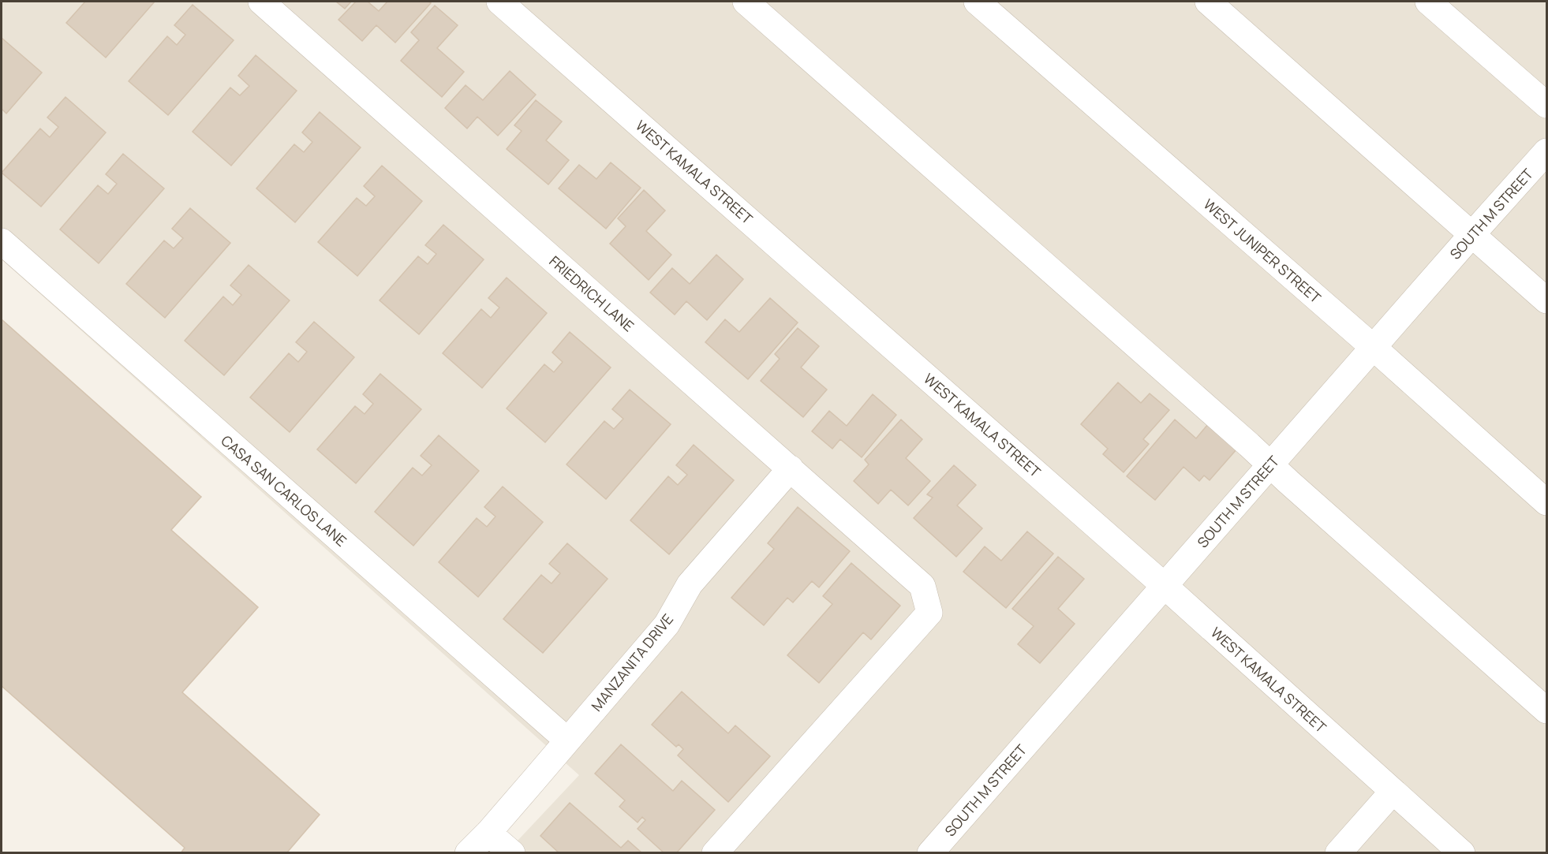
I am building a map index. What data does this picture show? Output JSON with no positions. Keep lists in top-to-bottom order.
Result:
{
  "streets": {
    "street": [
      "WEST KAMALA STREET",
      "SOUTH M STREET",
      "WEST JUNIPER STREET",
      "FRIEDRICH LANE",
      "CASA SAN CARLOS LANE",
      "MANZANITA DRIVE"
    ]
  },
  "crossings": [
    ["WEST KAMALA STREET", "SOUTH M STREET"],
    ["SOUTH M STREET", "WEST JUNIPER STREET"],
    ["FRIEDRICH LANE", "MANZANITA DRIVE"],
    ["CASA SAN CARLOS LANE", "MANZANITA DRIVE"]
  ]
}
